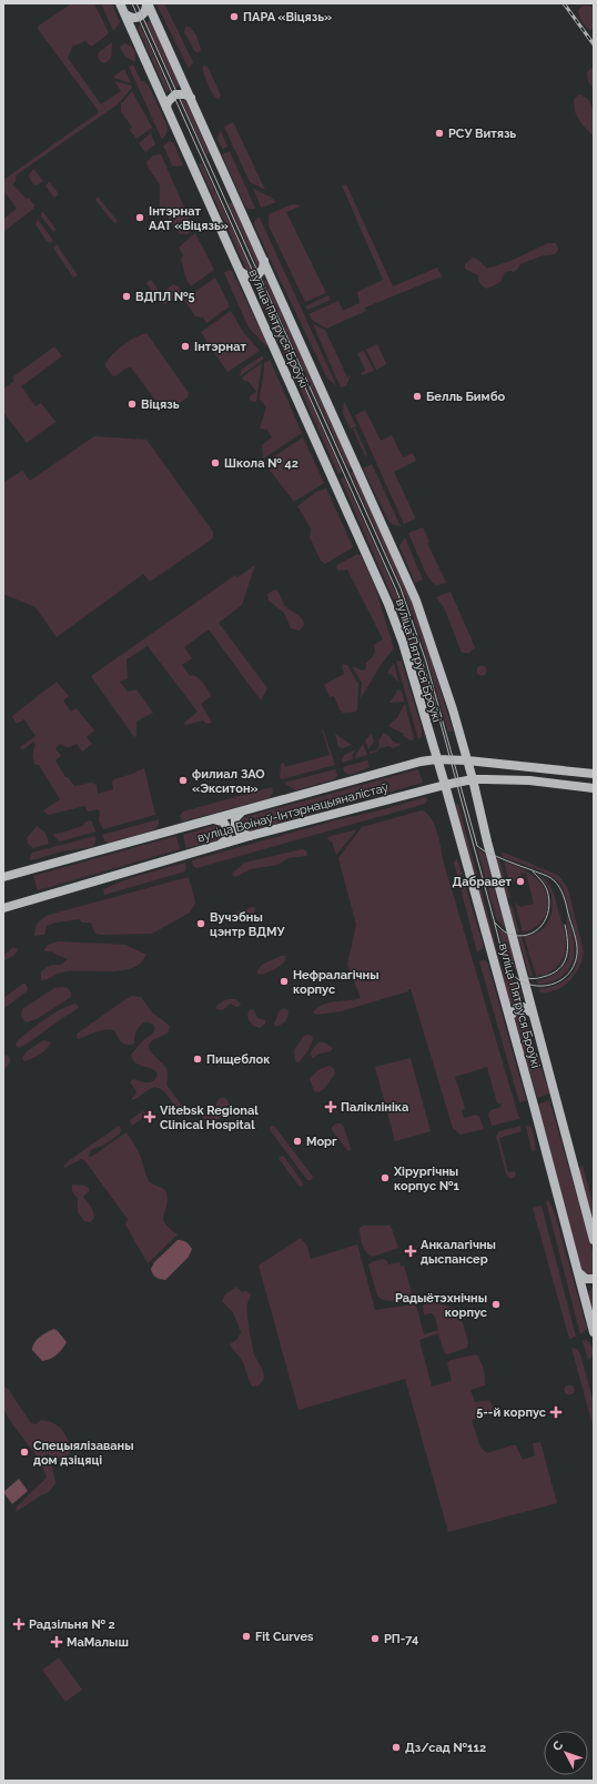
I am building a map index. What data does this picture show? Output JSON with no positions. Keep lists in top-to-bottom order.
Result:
{
  "streets": {
    "main road": ["вуліца Пятруся Броўкі", "вуліца Воінаў-Інтэрнацыяналістаў"]
  },
  "crossings": [
    ["вуліца Пятруся Броўкі", "вуліца Воінаў-Інтэрнацыяналістаў"]
  ],
  "places": {
    "other": [
      "ПАРА «Віцязь»",
      "РСУ Витязь",
      "Інтэрнат ААТ «Віцязь»",
      "ВДПЛ №5",
      "Інтэрнат",
      "Белль Бимбо",
      "Віцязь",
      "Школа № 42",
      "филиал ЗАО «Экситон»",
      "Дабравет",
      "Вучэбны цэнтр ВДМУ",
      "Нефралагічны корпус",
      "Пищеблок",
      "Морг",
      "Хірургічны корпус №1",
      "Радыётэхнічны корпус",
      "Спецыялізаваны дом дзіцяці",
      "Fit Curves",
      "РП-74",
      "Дз/сад №112"
    ],
    "health": [
      "Паліклініка",
      "Vitebsk Regional Clinical Hospital",
      "Анкалагічны дыспансер",
      "5--й корпус",
      "Радзільня № 2",
      "МаМалыш"
    ]
  },
  "north": "top left"
}
